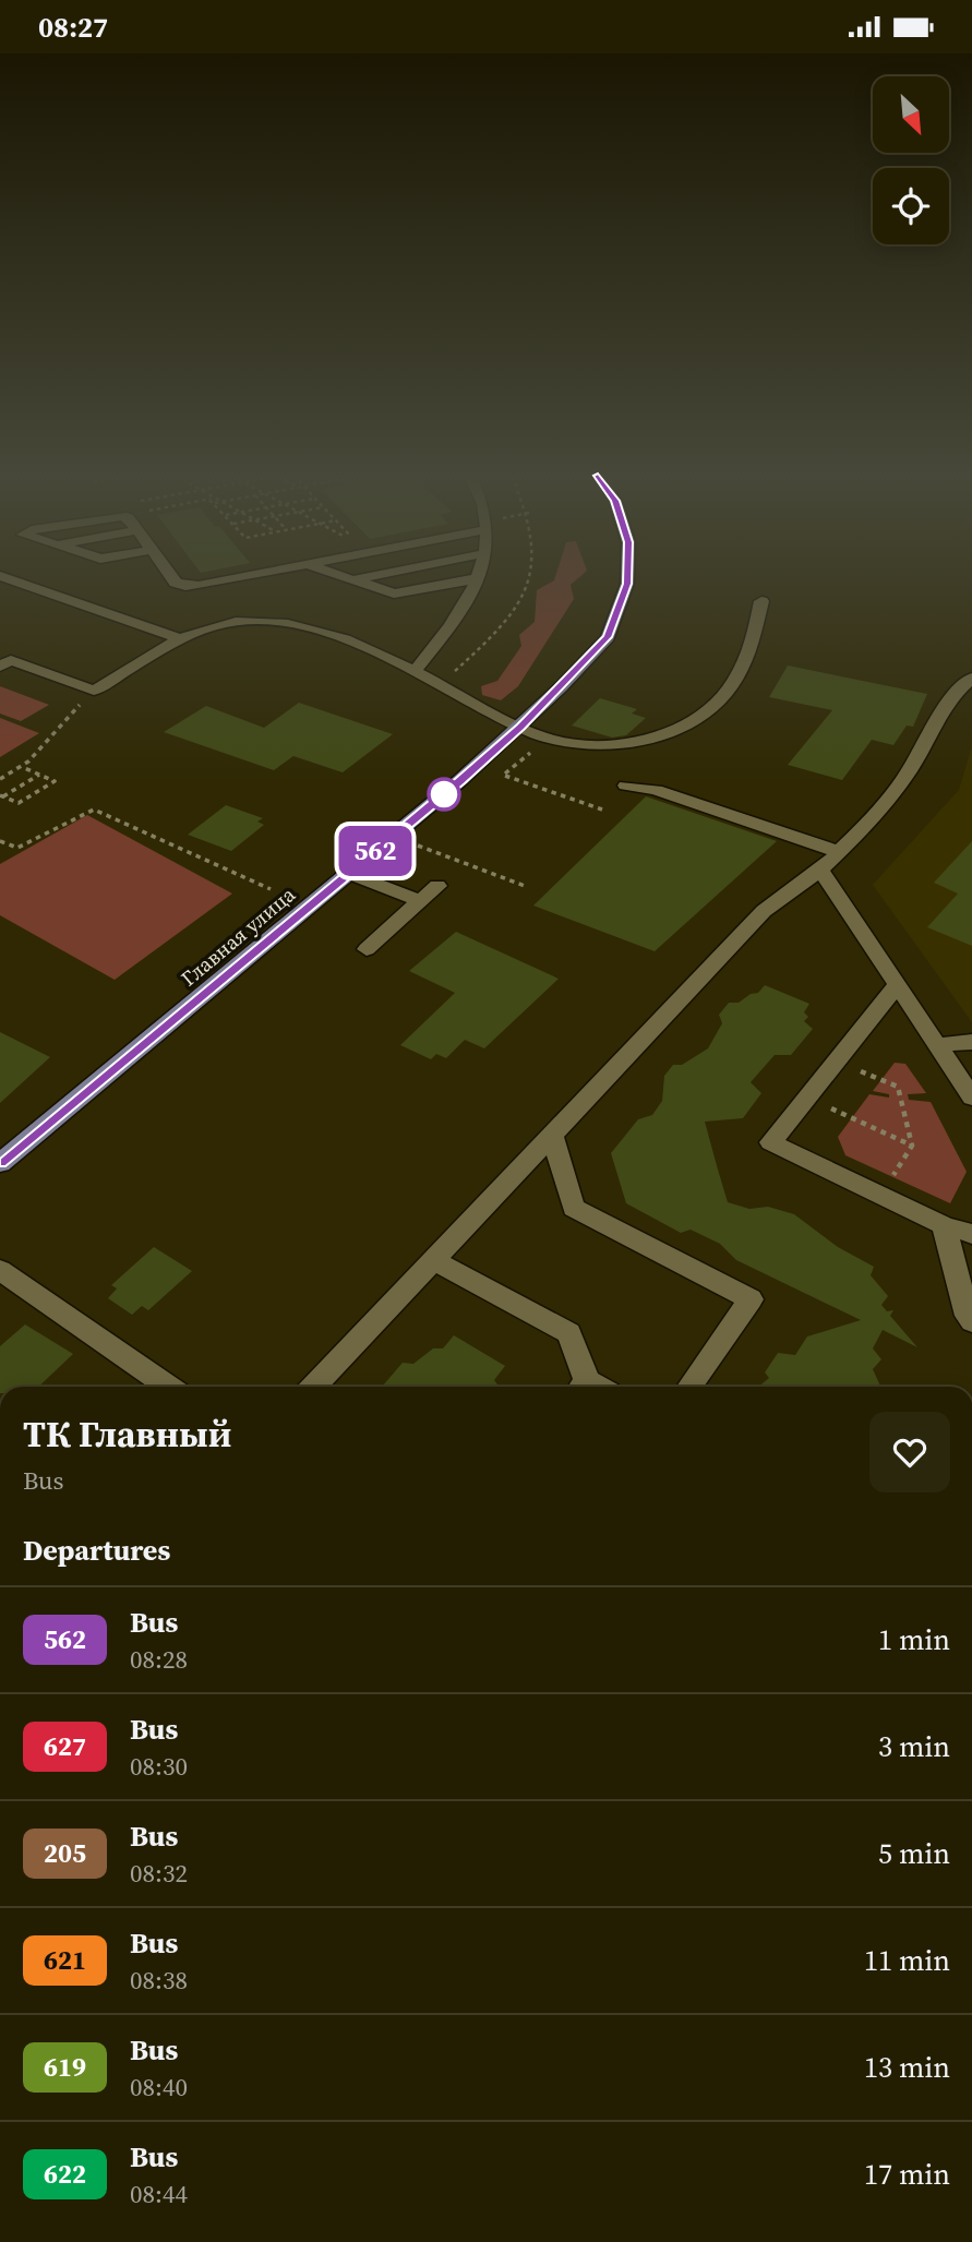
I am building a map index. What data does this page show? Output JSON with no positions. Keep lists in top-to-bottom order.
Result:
{
  "streets": {
    "main road": ["Главная улица"]
  },
  "lines": ["bus line 562"],
  "north": "bottom right",
  "page": {
    "status": "08:27",
    "on_map": "562",
    "heading": [
      ["ТК Главный", "Bus"],
      "Departures"
    ],
    "list": [
      {
        "mark": "562",
        "name": "Bus",
        "note": "08:28",
        "value": "1 min"
      },
      {
        "mark": "627",
        "name": "Bus",
        "note": "08:30",
        "value": "3 min"
      },
      {
        "mark": "205",
        "name": "Bus",
        "note": "08:32",
        "value": "5 min"
      },
      {
        "mark": "621",
        "name": "Bus",
        "note": "08:38",
        "value": "11 min"
      },
      {
        "mark": "619",
        "name": "Bus",
        "note": "08:40",
        "value": "13 min"
      },
      {
        "mark": "622",
        "name": "Bus",
        "note": "08:44",
        "value": "17 min"
      }
    ]
  }
}
